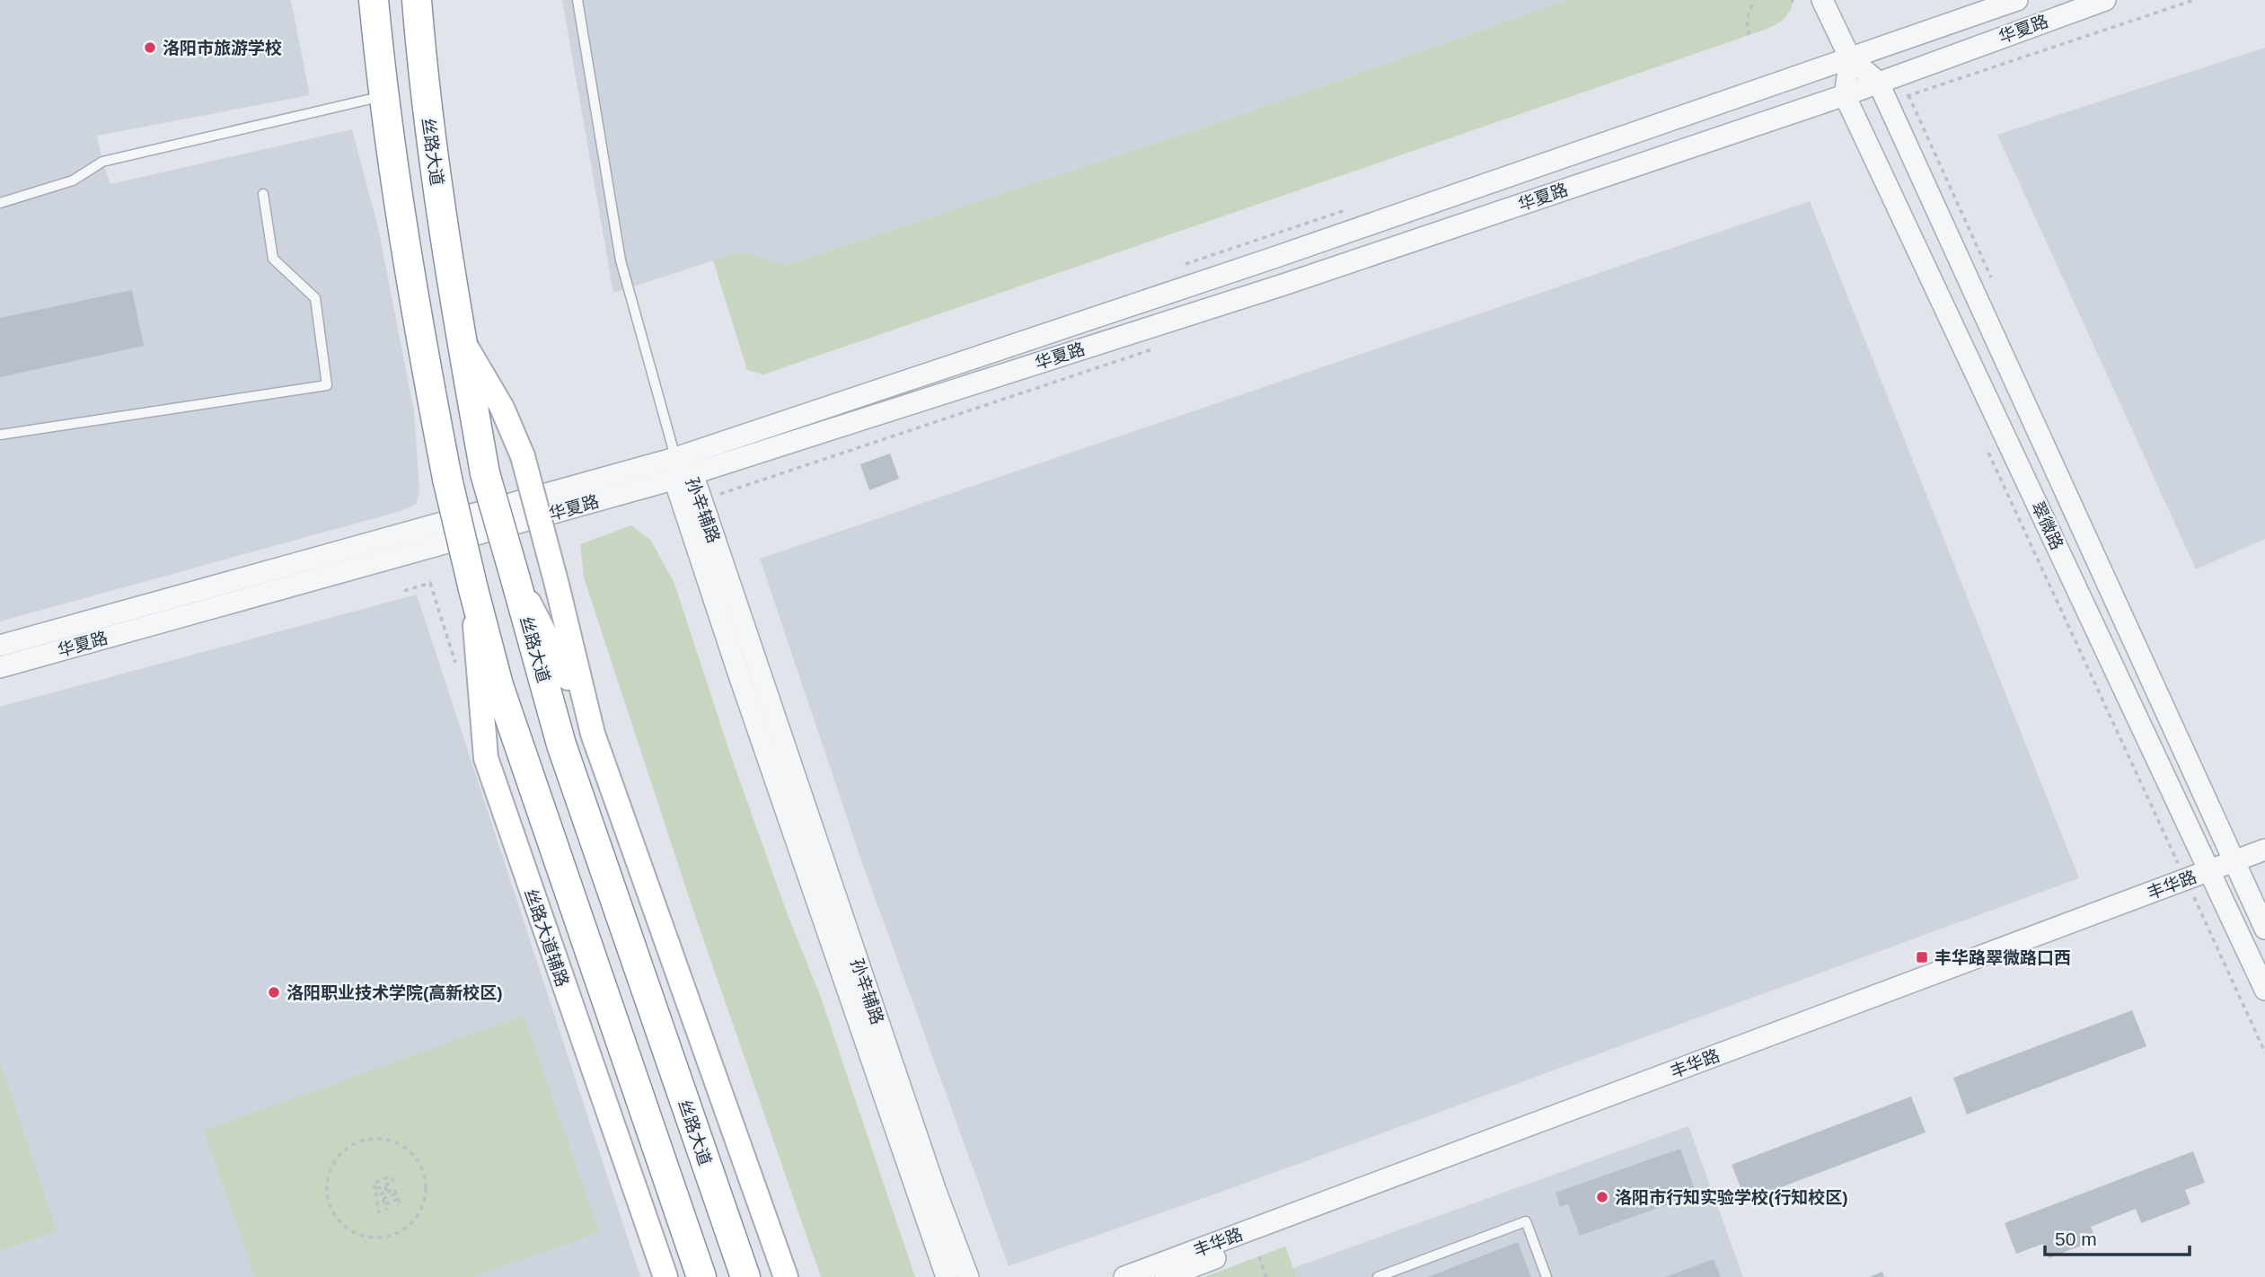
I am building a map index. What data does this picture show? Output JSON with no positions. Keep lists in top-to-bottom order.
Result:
{
  "streets": {
    "highway": ["丝路大道"],
    "main road": ["丝路大道辅路"],
    "street": [
      "华夏路",
      "孙辛辅路",
      "翠微路",
      "丰华路"
    ]
  },
  "crossings": [
    ["华夏路", "孙辛辅路"],
    ["华夏路", "翠微路"],
    ["翠微路", "丰华路"]
  ],
  "places": {
    "other": ["洛阳市旅游学校", "洛阳职业技术学院(高新校区)", "洛阳市行知实验学校(行知校区)"],
    "transit": ["丰华路翠微路口西"]
  },
  "scale_bar": "50 m"
}
